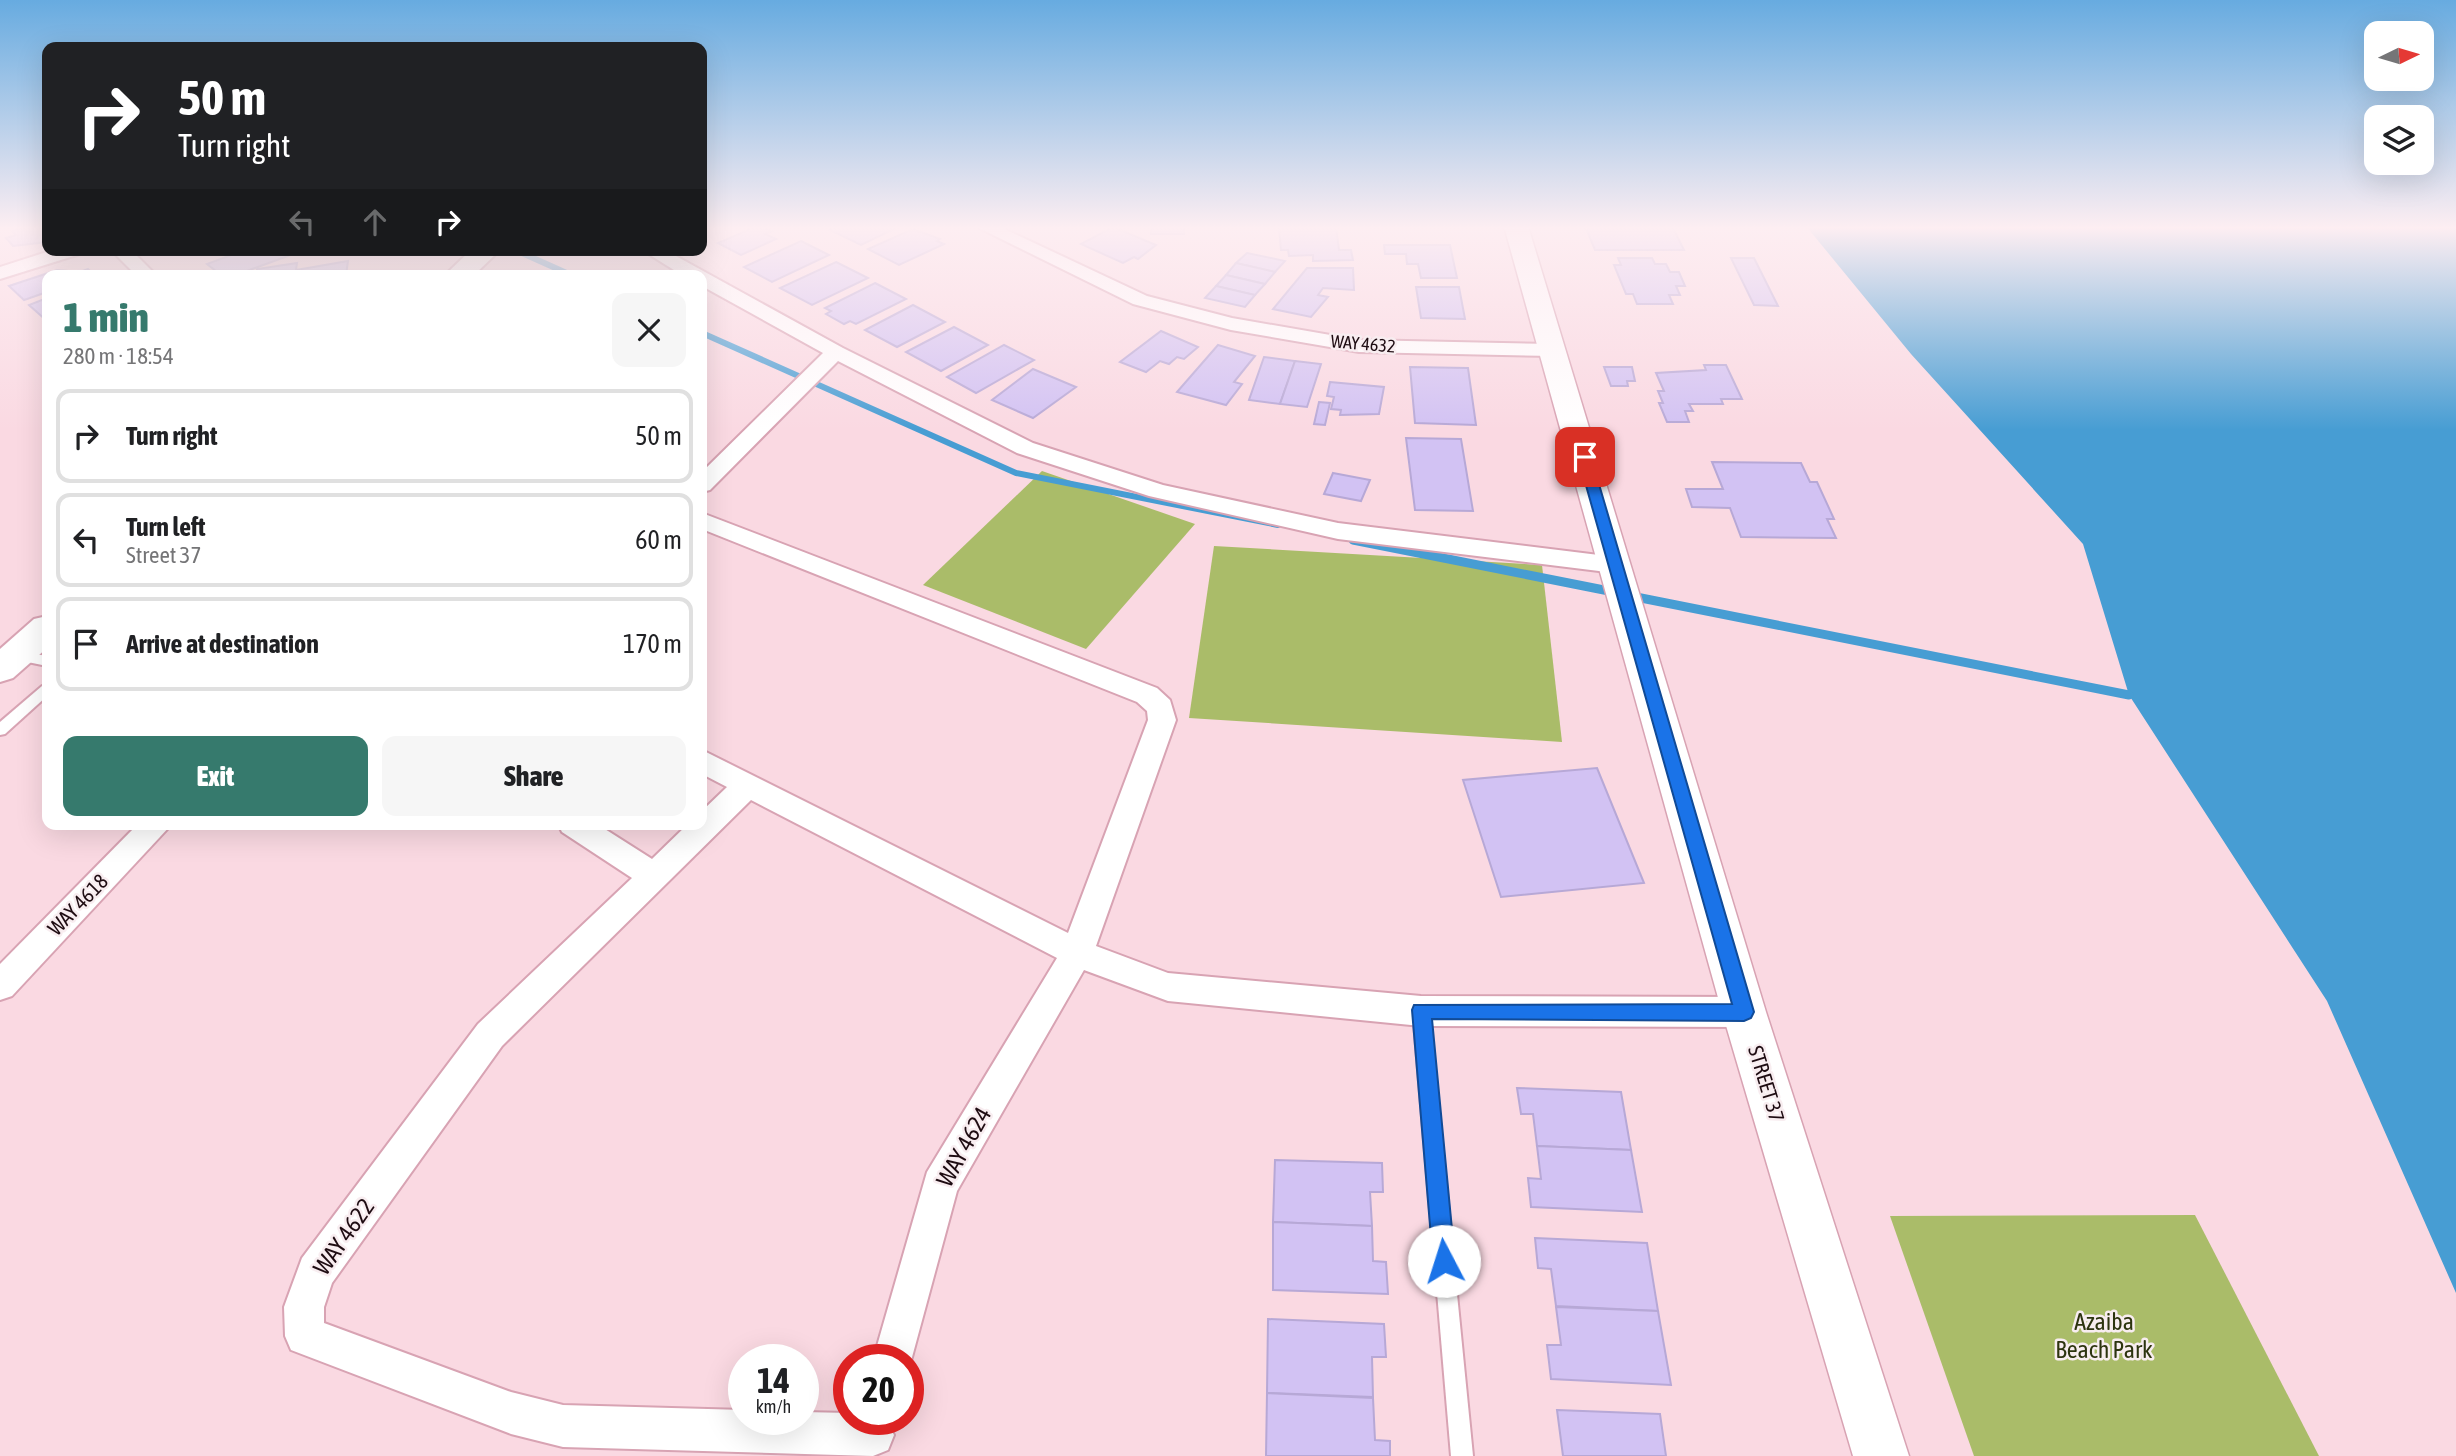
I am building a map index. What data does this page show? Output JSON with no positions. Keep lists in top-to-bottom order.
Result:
{
  "streets": {
    "street": [
      "WAY 4632",
      "WAY 4618",
      "STREET 37",
      "WAY 4624",
      "WAY 4622"
    ]
  },
  "crossings": [
    ["WAY 4632", "STREET 37"]
  ],
  "parks": ["Azaiba Beach Park"],
  "north": "right",
  "page": {
    "turn": ["50 m", "Turn right"],
    "heading": ["1 min", "280 m · 18:54"],
    "list": [
      {
        "name": "Turn right",
        "value": "50 m"
      },
      {
        "name": "Turn left",
        "note": "Street 37",
        "value": "60 m"
      },
      {
        "name": "Arrive at destination",
        "value": "170 m"
      }
    ],
    "buttons": ["Exit", "Share"],
    "speed": "14 km/h",
    "limit": "20"
  }
}
